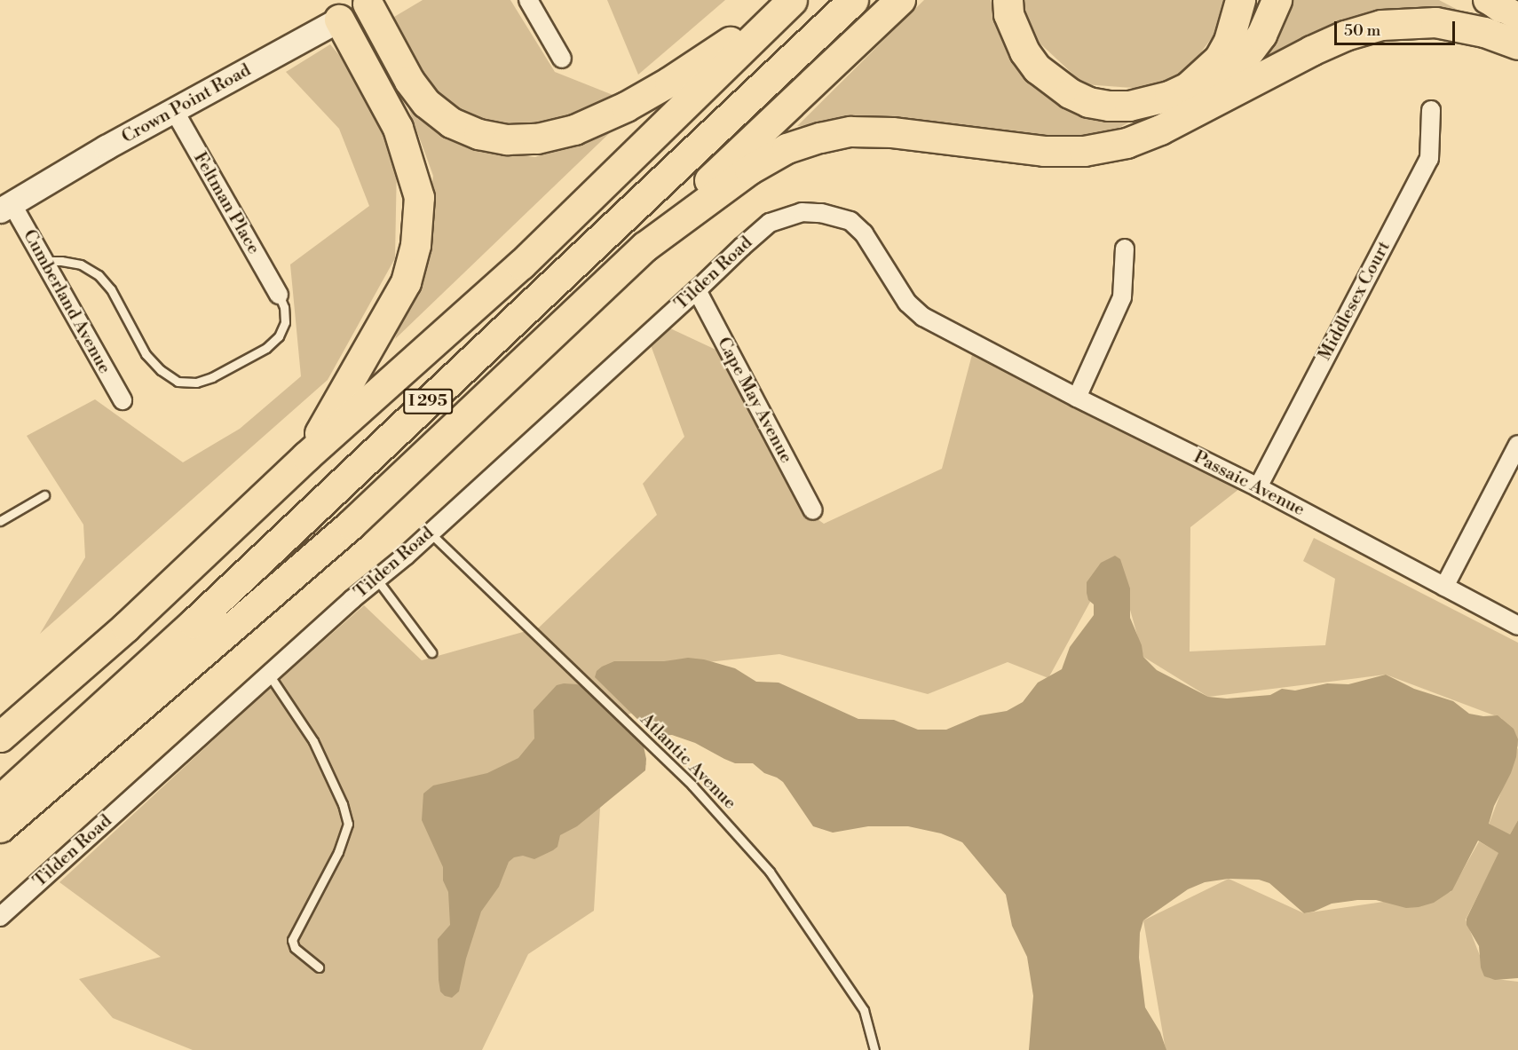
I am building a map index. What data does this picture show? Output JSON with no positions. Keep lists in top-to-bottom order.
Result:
{
  "streets": {
    "highway": ["I 295"],
    "main road": ["Crown Point Road"],
    "street": [
      "Feltman Place",
      "Tilden Road",
      "Middlesex Court",
      "Cumberland Avenue",
      "Cape May Avenue",
      "Passaic Avenue"
    ],
    "lane": ["Atlantic Avenue"]
  },
  "crossings": [
    ["Crown Point Road", "Feltman Place"],
    ["Crown Point Road", "Cumberland Avenue"],
    ["Tilden Road", "Cape May Avenue"],
    ["Tilden Road", "Passaic Avenue"],
    ["Tilden Road", "Atlantic Avenue"],
    ["Middlesex Court", "Passaic Avenue"]
  ],
  "scale_bar": "50 m"
}
